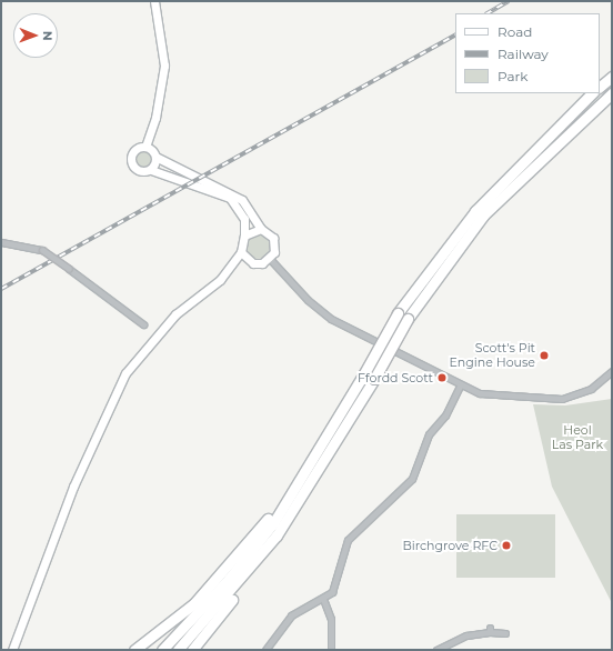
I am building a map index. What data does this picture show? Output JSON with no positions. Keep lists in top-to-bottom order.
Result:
{
  "parks": ["Heol Las Park"],
  "places": ["Scott's Pit Engine House", "Ffordd Scott", "Birchgrove RFC"],
  "legend": ["Road", "Railway", "Park"],
  "north": "right"
}
